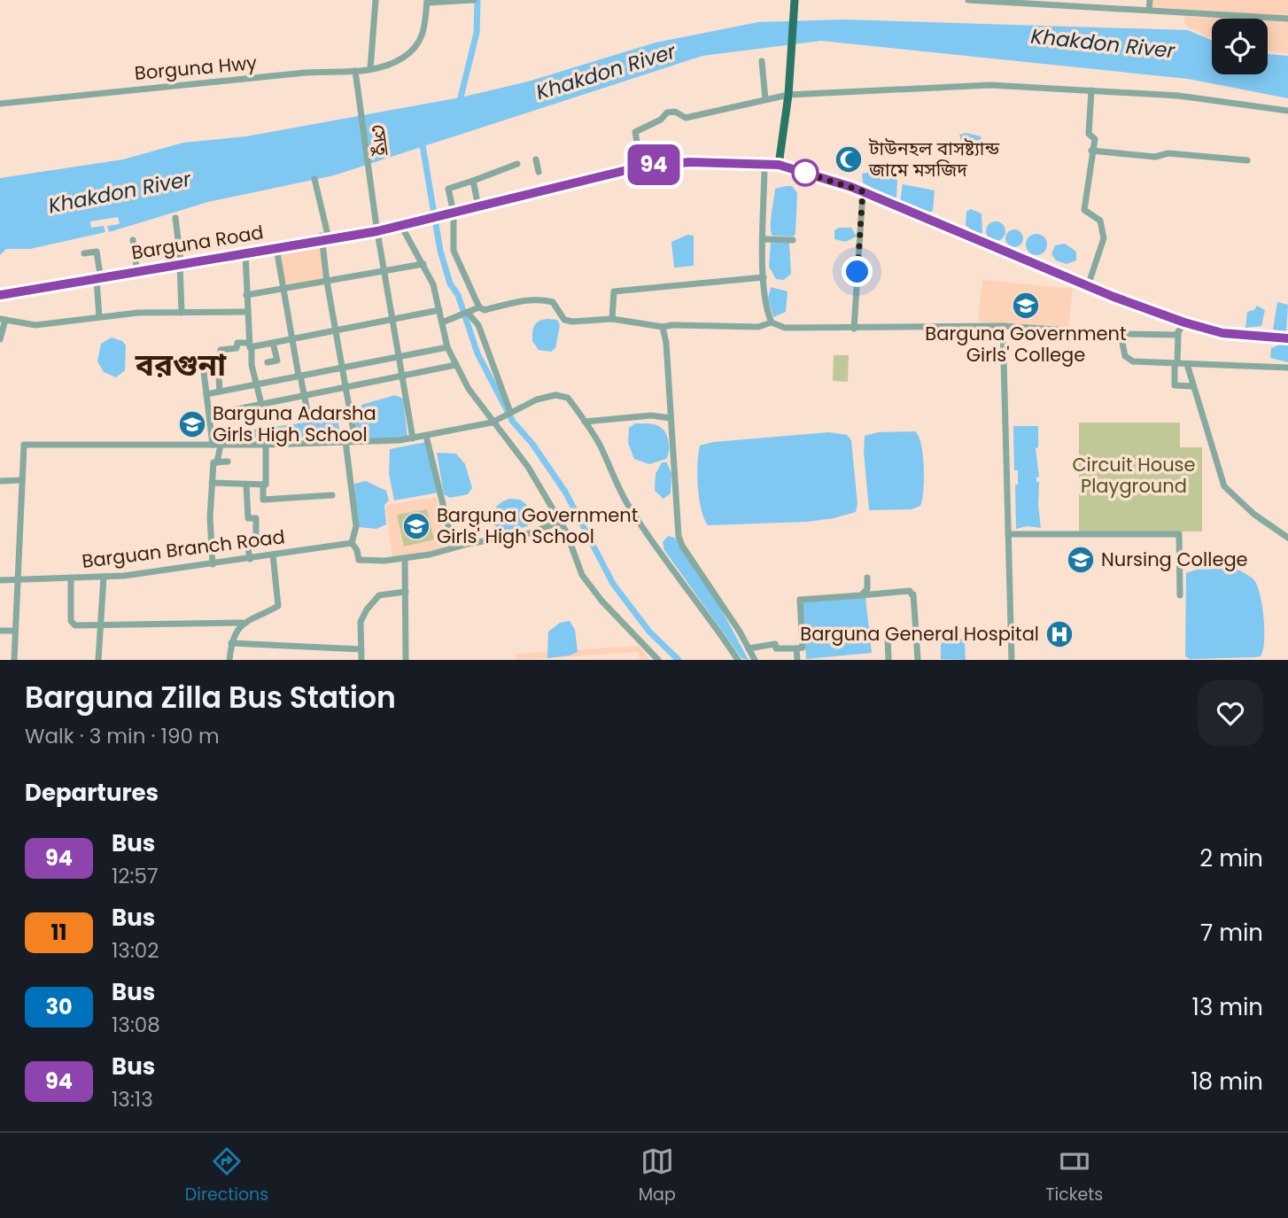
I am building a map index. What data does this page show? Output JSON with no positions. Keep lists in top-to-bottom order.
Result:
{
  "streets": {
    "main road": ["Barguna Road"],
    "street": ["Borguna Hwy", "সেতু", "Barguan Branch Road"]
  },
  "crossings": [
    ["Borguna Hwy", "সেতু"],
    ["সেতু", "Barguna Road"]
  ],
  "districts": ["বরগুনা"],
  "water": ["Khakdon River"],
  "parks": ["Circuit House Playground"],
  "places": {
    "mosque": ["টাউনহল বাসষ্ট্যান্ড জামে মসজিদ"],
    "school or university": [
      "Barguna Government Girls' College",
      "Barguna Adarsha Girls High School",
      "Barguna Government Girls' High School",
      "Nursing College"
    ],
    "hospital": ["Barguna General Hospital"]
  },
  "lines": ["bus line 94"],
  "page": {
    "on_map": "94",
    "heading": [
      ["Barguna Zilla Bus Station", "Walk · 3 min · 190 m"],
      "Departures"
    ],
    "list": [
      {
        "mark": "94",
        "name": "Bus",
        "note": "12:57",
        "value": "2 min"
      },
      {
        "mark": "11",
        "name": "Bus",
        "note": "13:02",
        "value": "7 min"
      },
      {
        "mark": "30",
        "name": "Bus",
        "note": "13:08",
        "value": "13 min"
      },
      {
        "mark": "94",
        "name": "Bus",
        "note": "13:13",
        "value": "18 min"
      }
    ],
    "tabs": ["Directions", "Map", "Tickets"]
  }
}
